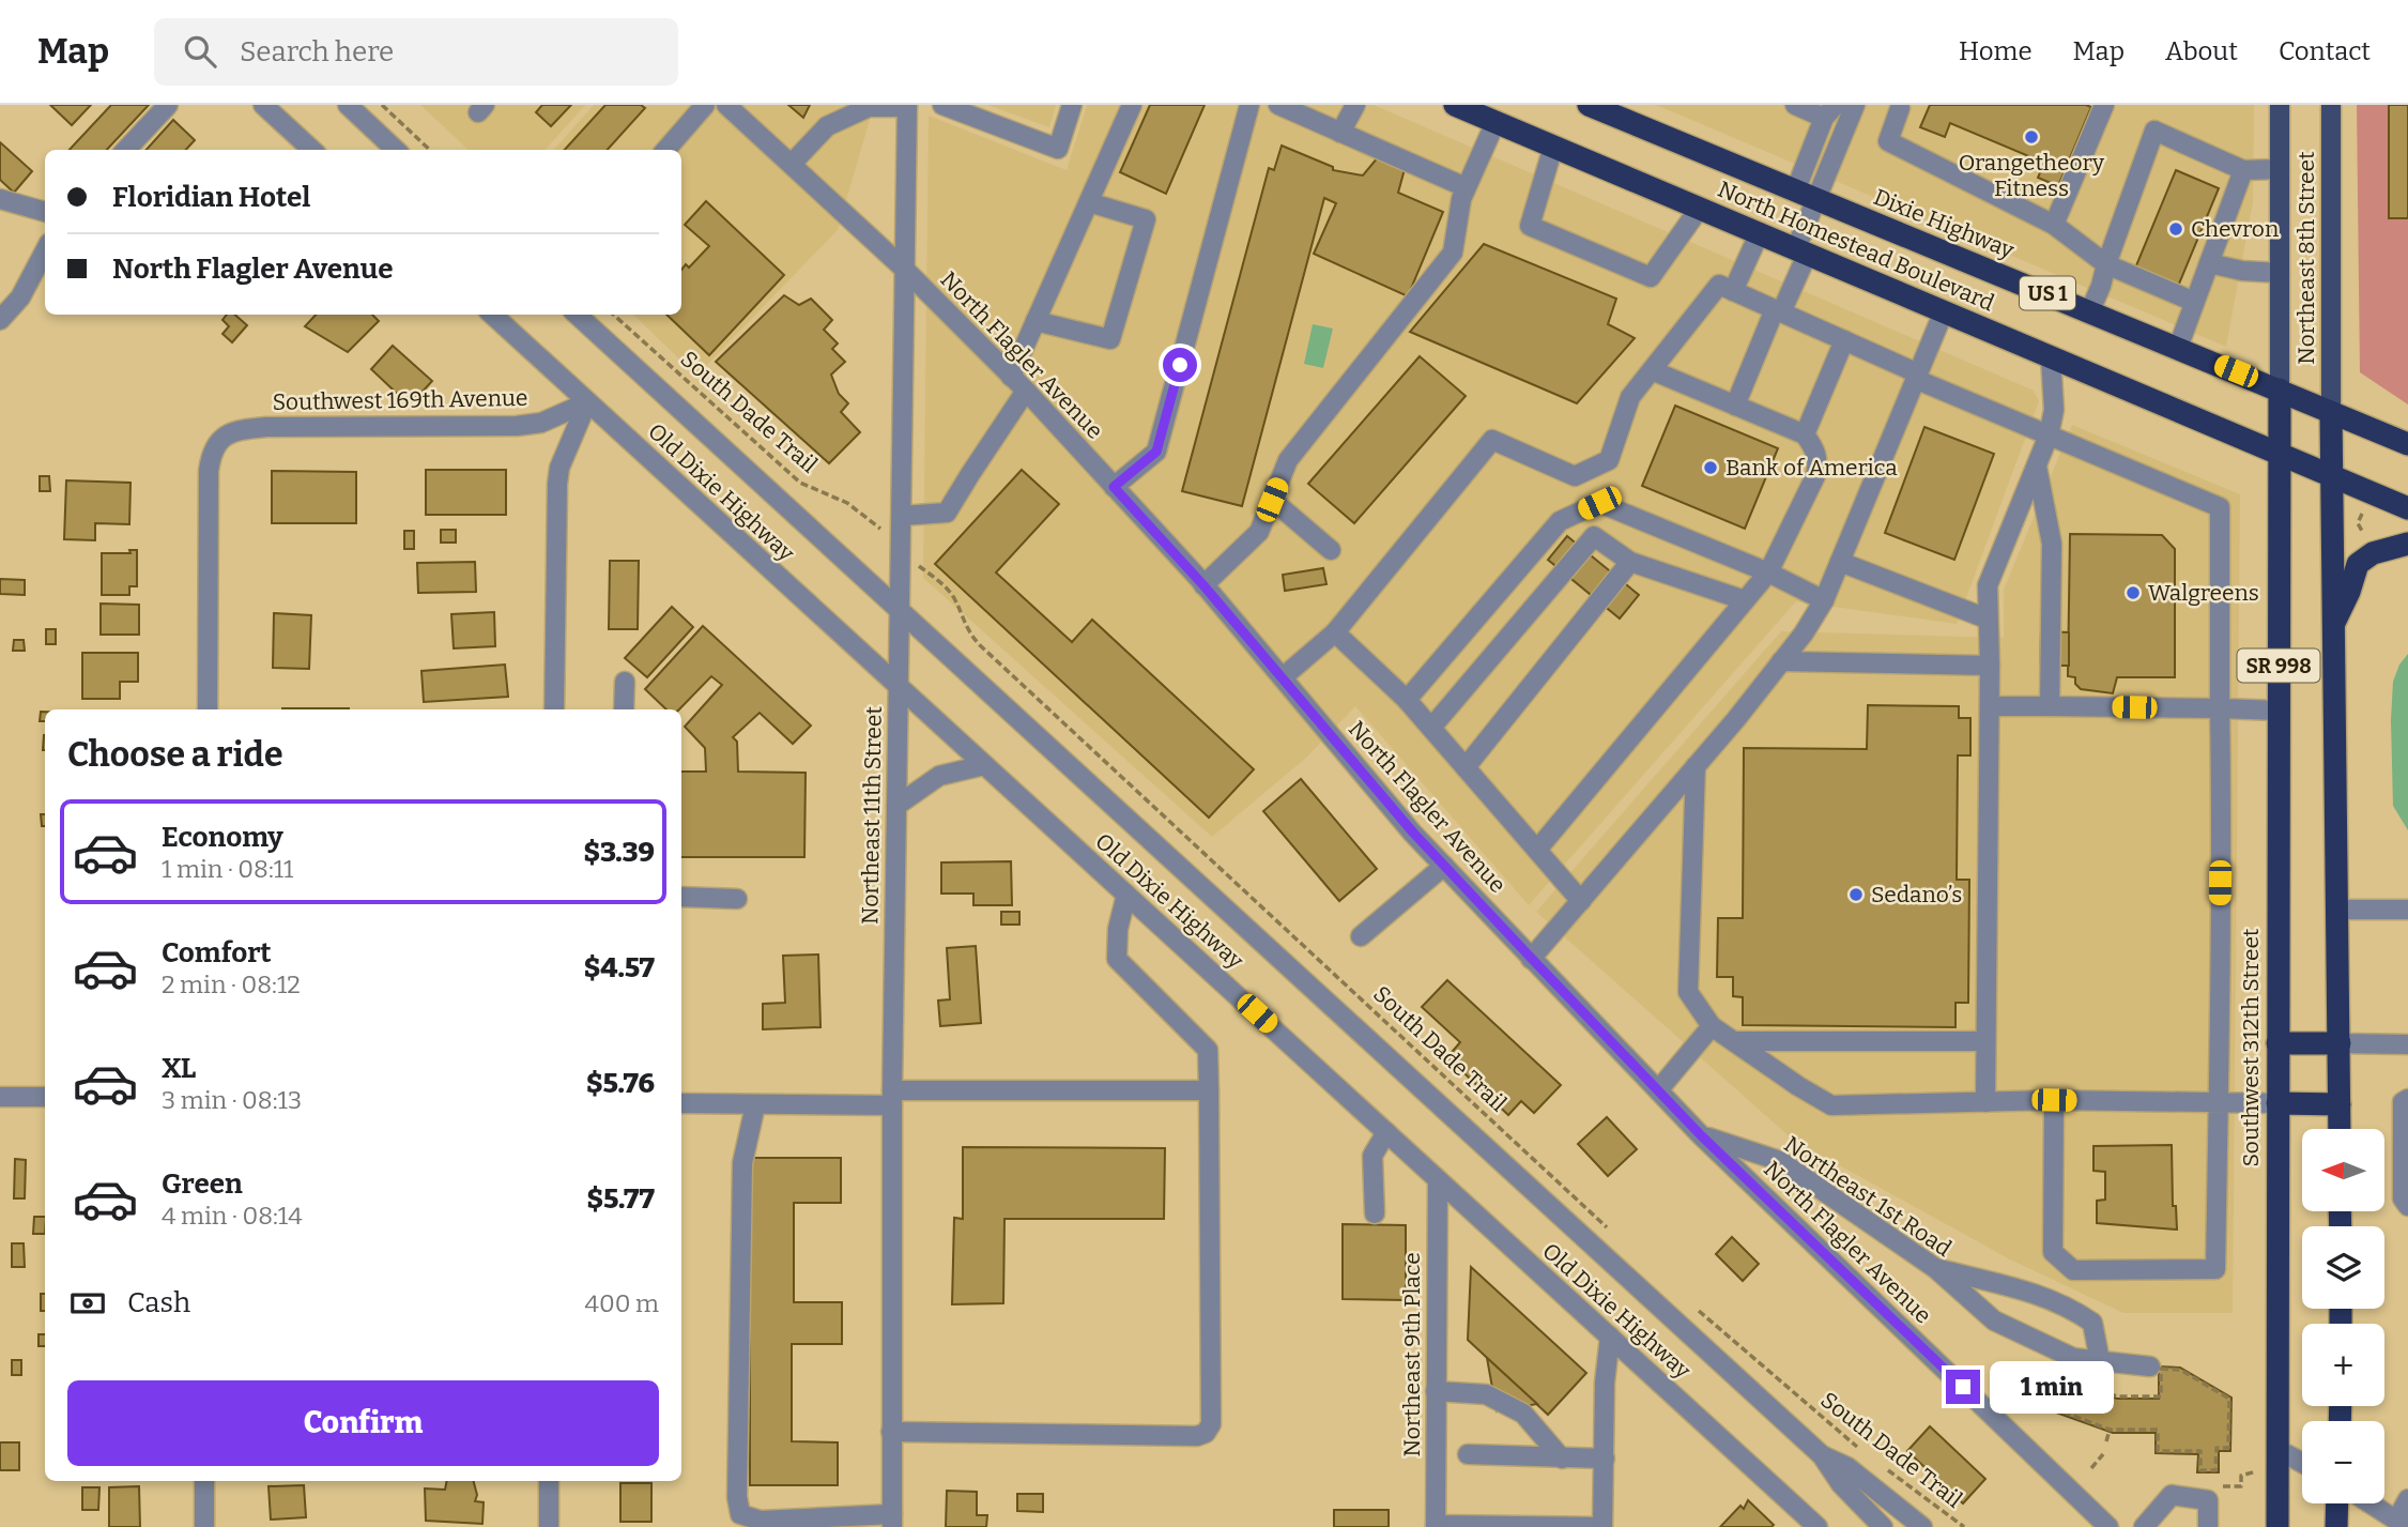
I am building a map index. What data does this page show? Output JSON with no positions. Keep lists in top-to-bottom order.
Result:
{
  "streets": {
    "highway": [
      "Dixie Highway",
      "North Homestead Boulevard",
      "US 1",
      "SR 998",
      "Southwest 312th Street"
    ],
    "main road": ["Northeast 8th Street"],
    "street": [
      "North Flagler Avenue",
      "Southwest 169th Avenue",
      "Old Dixie Highway",
      "Northeast 11th Street",
      "Northeast 1st Road",
      "Northeast 9th Place"
    ],
    "path": ["South Dade Trail"]
  },
  "crossings": [
    ["Dixie Highway", "Northeast 8th Street"],
    ["Dixie Highway", "US 1"],
    ["Dixie Highway", "Southwest 312th Street"],
    ["North Homestead Boulevard", "US 1"],
    ["North Homestead Boulevard", "Southwest 312th Street"],
    ["Northeast 8th Street", "US 1"],
    ["Northeast 8th Street", "SR 998"],
    ["Northeast 8th Street", "Southwest 312th Street"],
    ["US 1", "SR 998"],
    ["US 1", "Southwest 312th Street"],
    ["North Flagler Avenue", "Northeast 11th Street"],
    ["North Flagler Avenue", "Northeast 1st Road"],
    ["Southwest 169th Avenue", "Old Dixie Highway"],
    ["Old Dixie Highway", "Northeast 11th Street"],
    ["Old Dixie Highway", "Northeast 9th Place"]
  ],
  "places": [
    "Orangetheory Fitness",
    "Chevron",
    "Bank of America",
    "Walgreens",
    "Sedano’s"
  ],
  "north": "left",
  "page": {
    "header": "Map",
    "search": "Search here",
    "nav": [
      "Home",
      "Map",
      "About",
      "Contact"
    ],
    "banner": ["Floridian Hotel", "North Flagler Avenue"],
    "heading": "Choose a ride",
    "list": [
      {
        "name": "Economy",
        "note": "1 min · 08:11",
        "value": "$3.39"
      },
      {
        "name": "Comfort",
        "note": "2 min · 08:12",
        "value": "$4.57"
      },
      {
        "name": "XL",
        "note": "3 min · 08:13",
        "value": "$5.76"
      },
      {
        "name": "Green",
        "note": "4 min · 08:14",
        "value": "$5.77"
      }
    ],
    "map_buttons": ["+", "−"],
    "pay": ["Cash", "400 m"],
    "bubble": "1 min",
    "buttons": "Confirm"
  }
}
